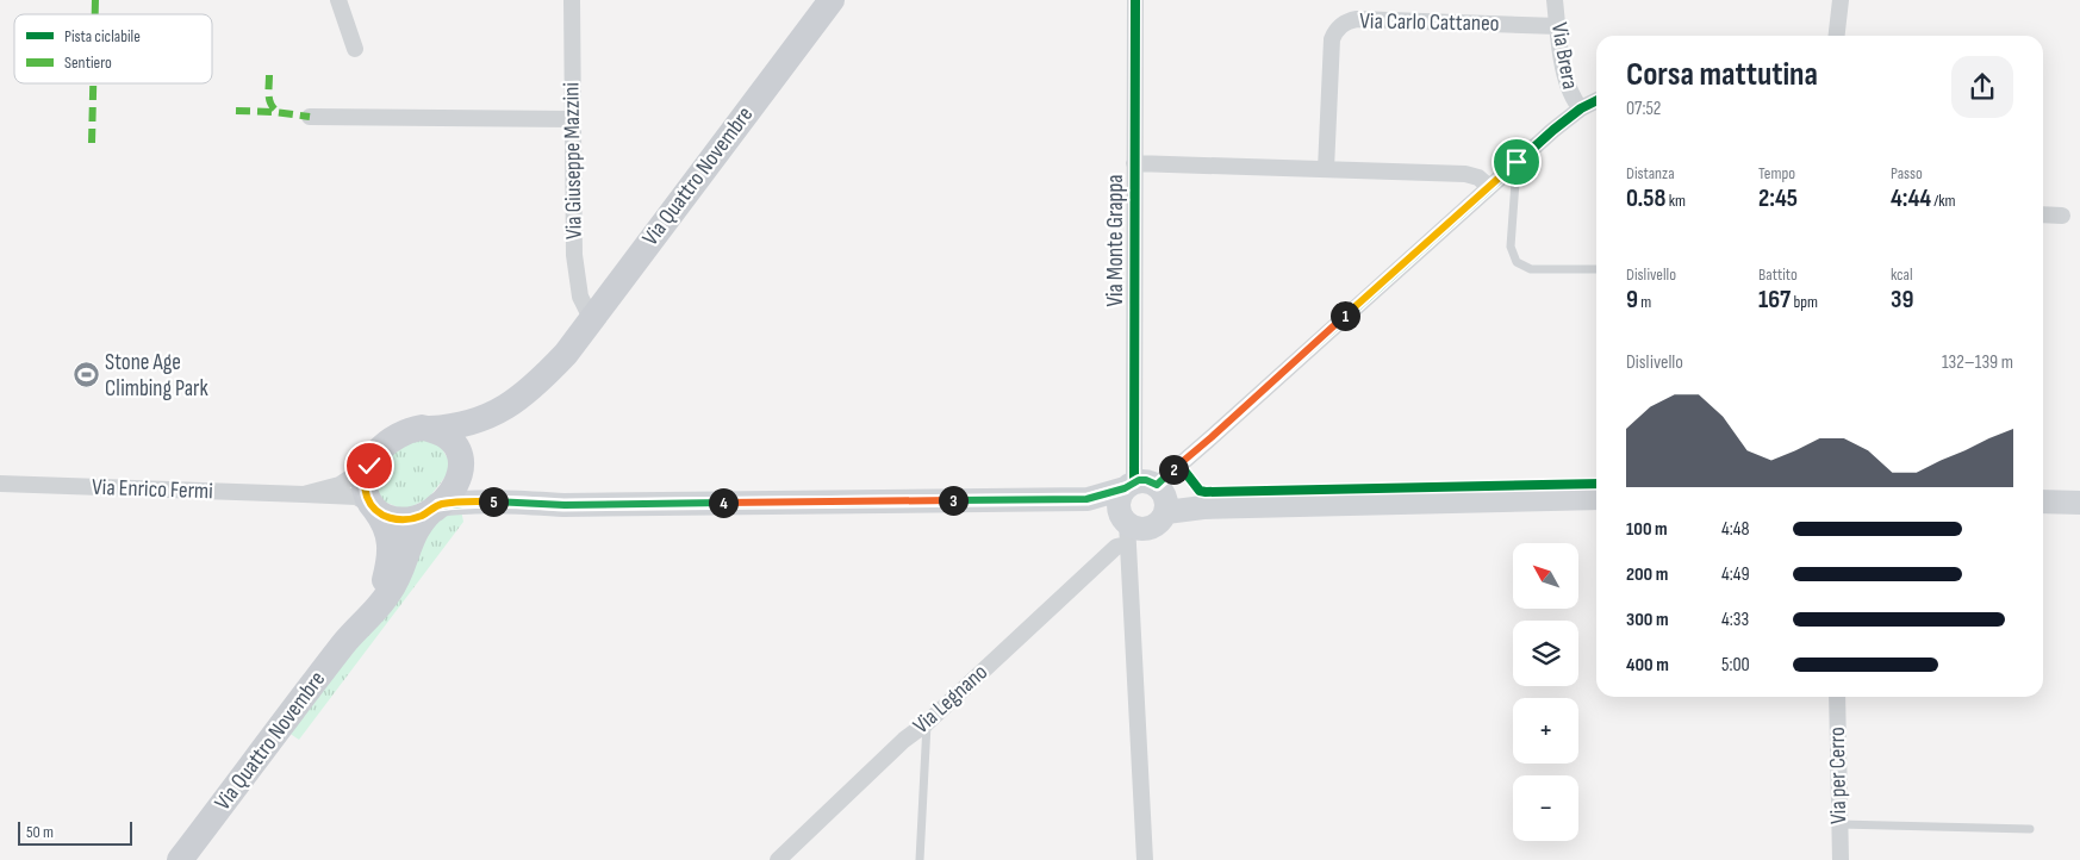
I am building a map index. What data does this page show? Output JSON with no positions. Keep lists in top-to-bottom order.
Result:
{
  "streets": {
    "main road": ["Via Quattro Novembre"],
    "street": [
      "Via Carlo Cattaneo",
      "Via Brera",
      "Via Giuseppe Mazzini",
      "Via Monte Grappa",
      "Via Enrico Fermi",
      "Via Legnano",
      "Via per Cerro"
    ]
  },
  "crossings": [
    ["Via Carlo Cattaneo", "Via Brera"],
    ["Via Brera", "Via Legnano"],
    ["Via Giuseppe Mazzini", "Via Quattro Novembre"],
    ["Via Quattro Novembre", "Via Enrico Fermi"],
    ["Via Monte Grappa", "Via Legnano"]
  ],
  "places": {
    "sports": ["Stone Age Climbing Park"]
  },
  "legend": ["Pista ciclabile", "Sentiero"],
  "scale_bar": "50 m",
  "north": "top left",
  "page": {
    "heading": ["Corsa mattutina", "07:52"],
    "stats": [
      ["Distanza", "0.58 km"],
      ["Tempo", "2:45"],
      ["Passo", "4:44 /km"],
      ["Dislivello", "9 m"],
      ["Battito", "167 bpm"],
      ["kcal", "39"]
    ],
    "pins": [
      "1",
      "2",
      "3",
      "5",
      "4"
    ],
    "chart": ["Dislivello", "132–139 m"],
    "list": [
      {
        "name": "100 m",
        "note": "4:48"
      },
      {
        "name": "200 m",
        "note": "4:49"
      },
      {
        "name": "300 m",
        "note": "4:33"
      },
      {
        "name": "400 m",
        "note": "5:00"
      }
    ],
    "map_buttons": ["+", "−"],
    "scale": "50 m"
  }
}
